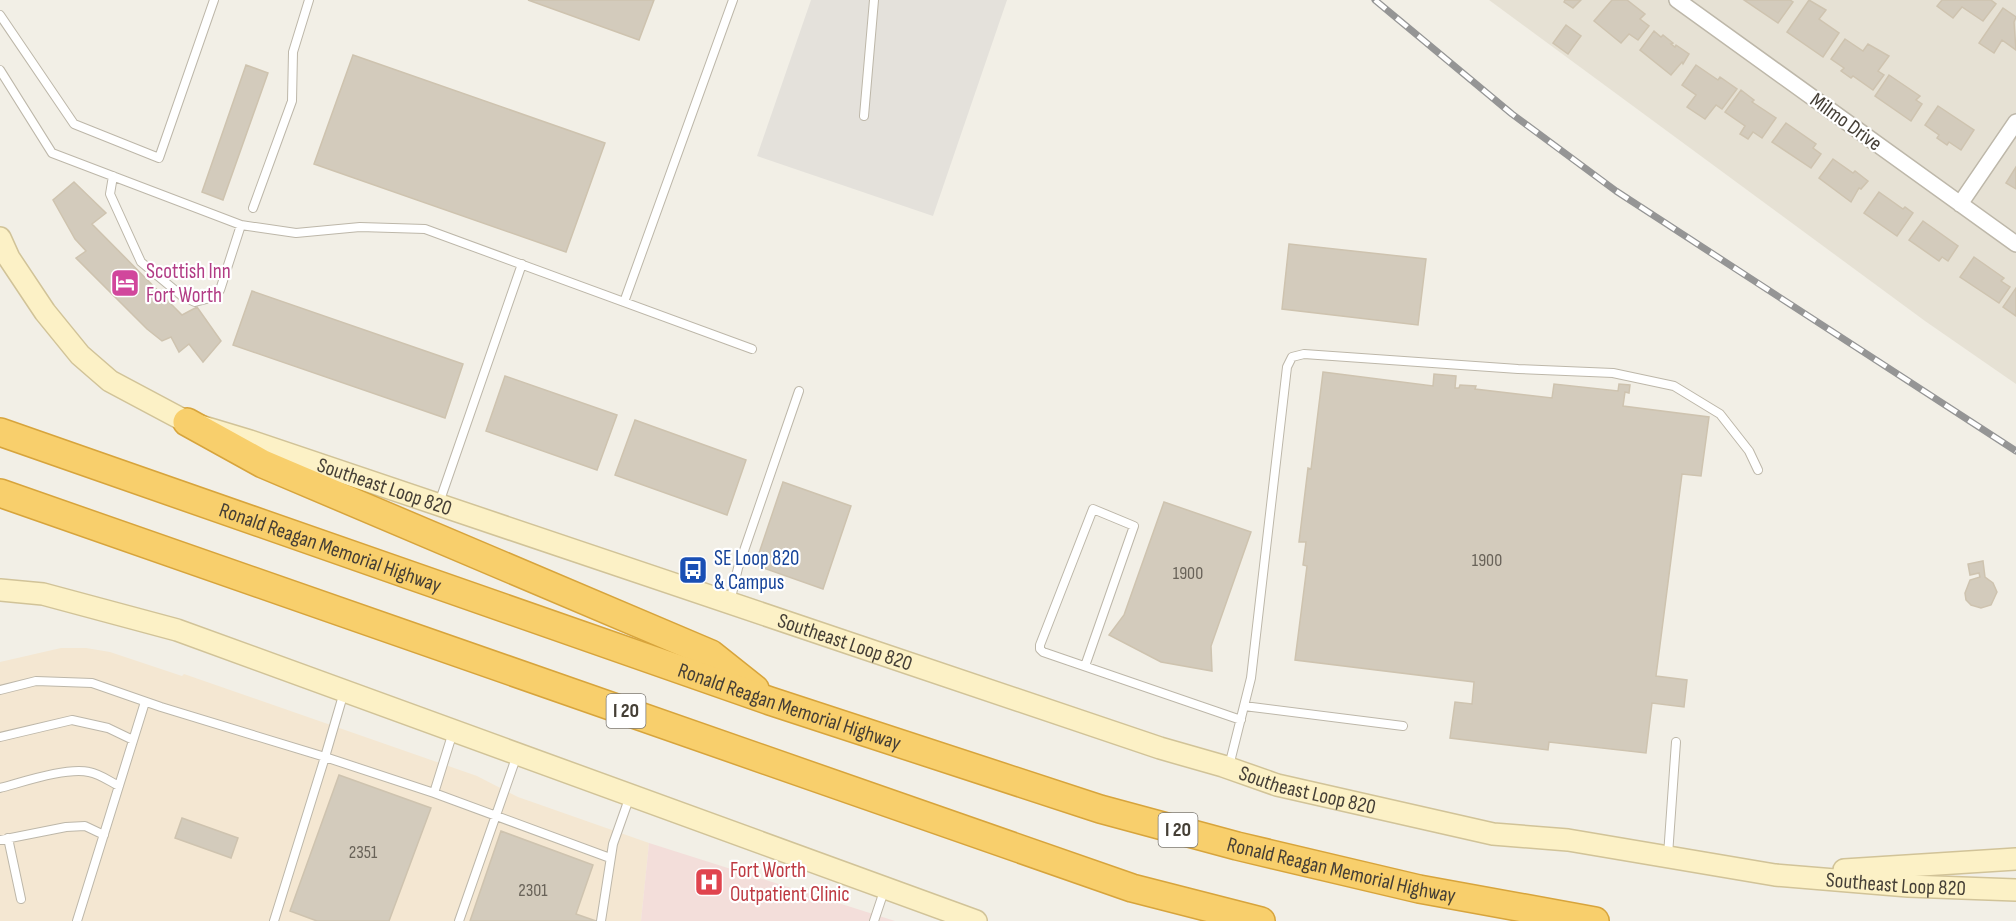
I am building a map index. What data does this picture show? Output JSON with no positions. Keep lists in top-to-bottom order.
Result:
{
  "streets": {
    "highway": ["Ronald Reagan Memorial Highway", "I 20"],
    "main road": ["Southeast Loop 820"],
    "street": ["Milmo Drive"]
  },
  "places": {
    "hotel": ["Scottish Inn Fort Worth"],
    "bus stop": ["SE Loop 820 & Campus"],
    "hospital": ["Fort Worth Outpatient Clinic"]
  },
  "house_numbers": [
    "1900",
    "1900",
    "2351",
    "2301"
  ]
}
